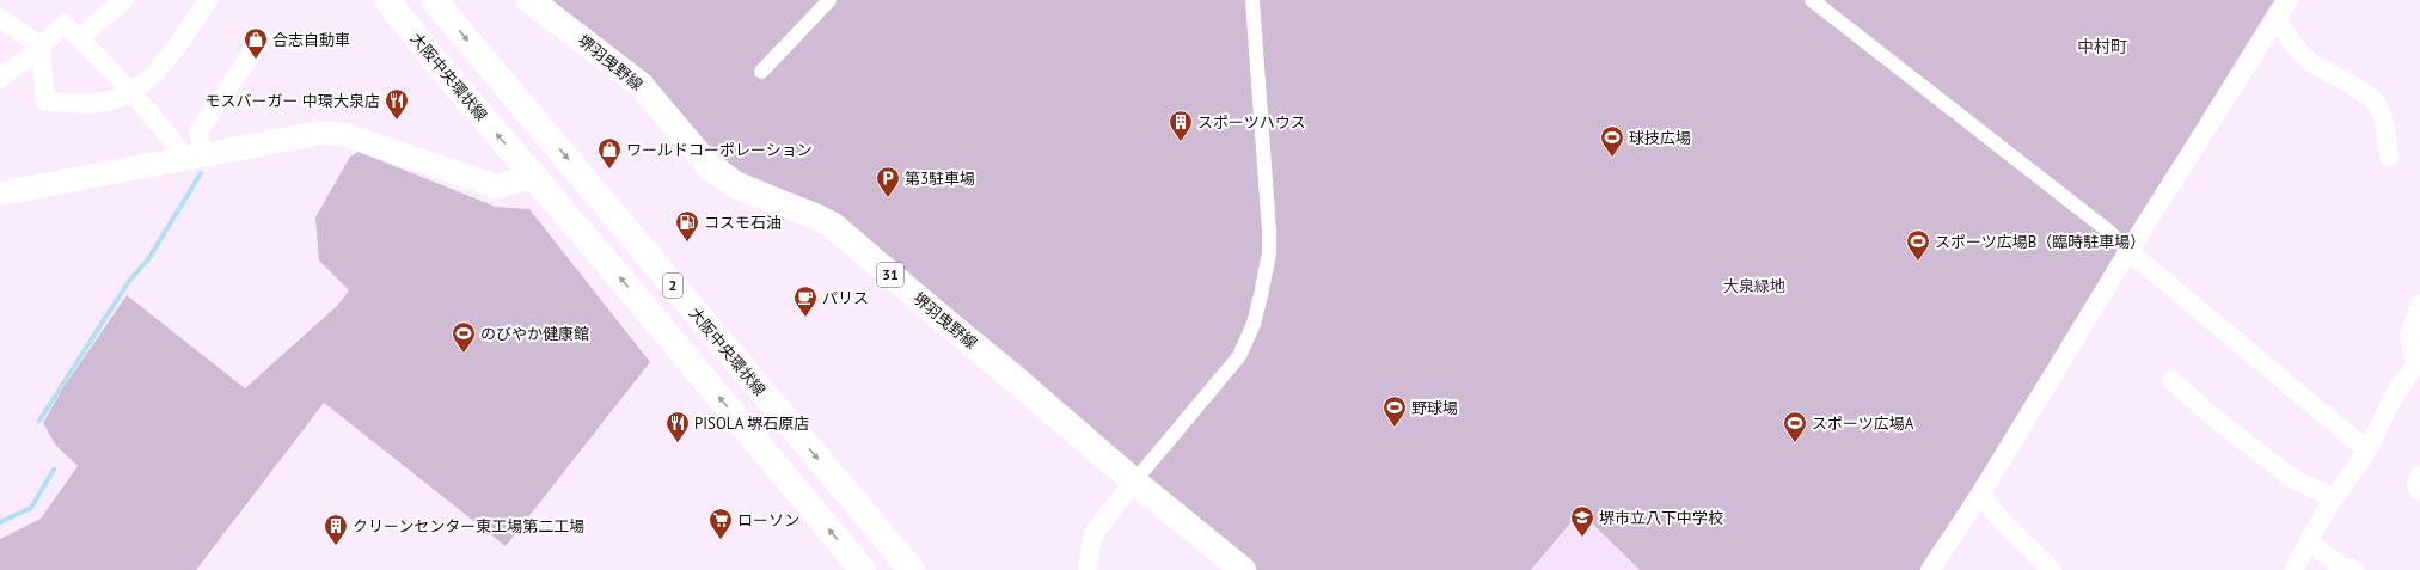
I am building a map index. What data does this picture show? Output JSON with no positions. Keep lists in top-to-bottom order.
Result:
{
  "streets": {
    "main road": [
      "堺羽曳野線",
      "大阪中央環状線",
      "31",
      "2"
    ]
  },
  "districts": ["中村町"],
  "parks": ["大泉緑地"],
  "places": {
    "shop": ["合志自動車", "ワールドコーポレーション"],
    "restaurant": ["モスバーガー 中環大泉店", "PISOLA 堺石原店"],
    "building": ["スポーツハウス", "クリーンセンター東工場第二工場"],
    "sports": [
      "球技広場",
      "スポーツ広場B（臨時駐車場）",
      "のびやか健康館",
      "野球場",
      "スポーツ広場A"
    ],
    "parking": ["第3駐車場"],
    "fuel station": ["コスモ石油"],
    "cafe": ["パリス"],
    "school or university": ["堺市立八下中学校"],
    "supermarket": ["ローソン"]
  }
}
